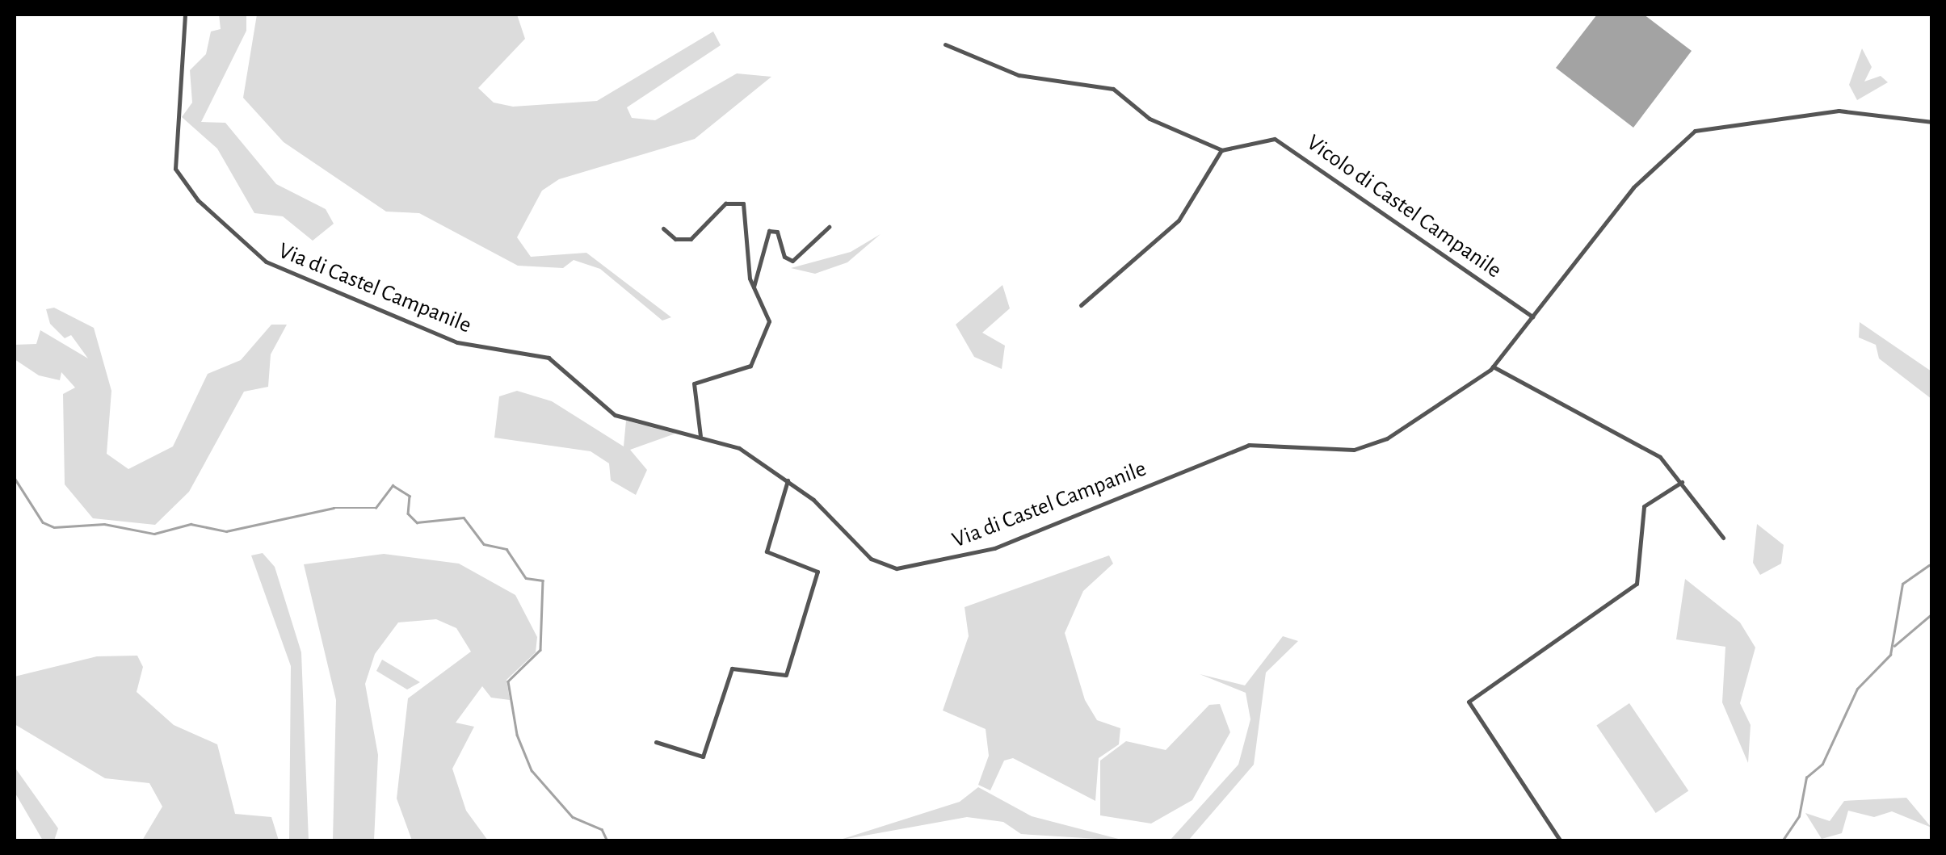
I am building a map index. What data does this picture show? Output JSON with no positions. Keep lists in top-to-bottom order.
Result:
{
  "streets": {
    "street": ["Vicolo di Castel Campanile", "Via di Castel Campanile"]
  },
  "crossings": [
    ["Vicolo di Castel Campanile", "Via di Castel Campanile"]
  ]
}
